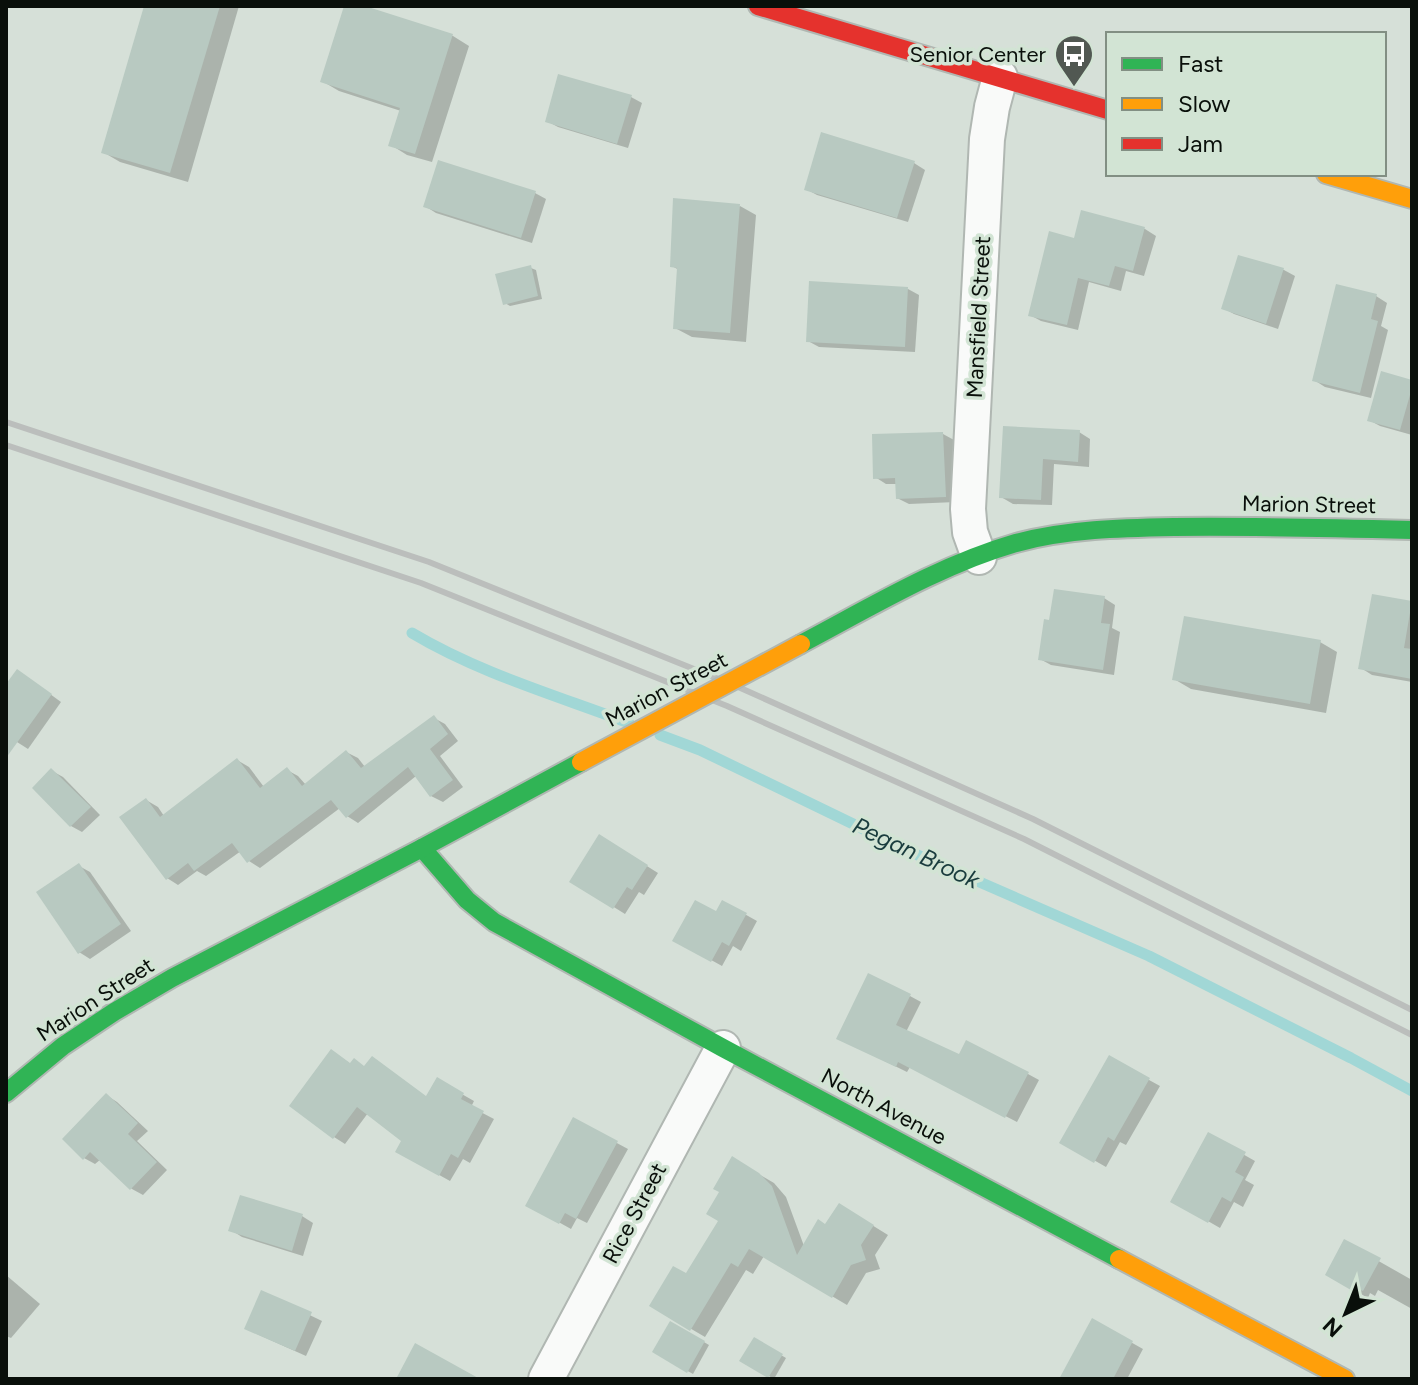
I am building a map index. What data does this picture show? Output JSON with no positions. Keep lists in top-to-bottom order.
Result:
{
  "streets": {
    "street": [
      "Mansfield Street",
      "Marion Street",
      "North Avenue",
      "Rice Street"
    ]
  },
  "crossings": [
    ["Mansfield Street", "Marion Street"],
    ["Marion Street", "North Avenue"],
    ["North Avenue", "Rice Street"]
  ],
  "water": ["Pegan Brook"],
  "places": {
    "bus stop": ["Senior Center"]
  },
  "legend": ["Fast", "Slow", "Jam"],
  "north": "bottom left"
}
